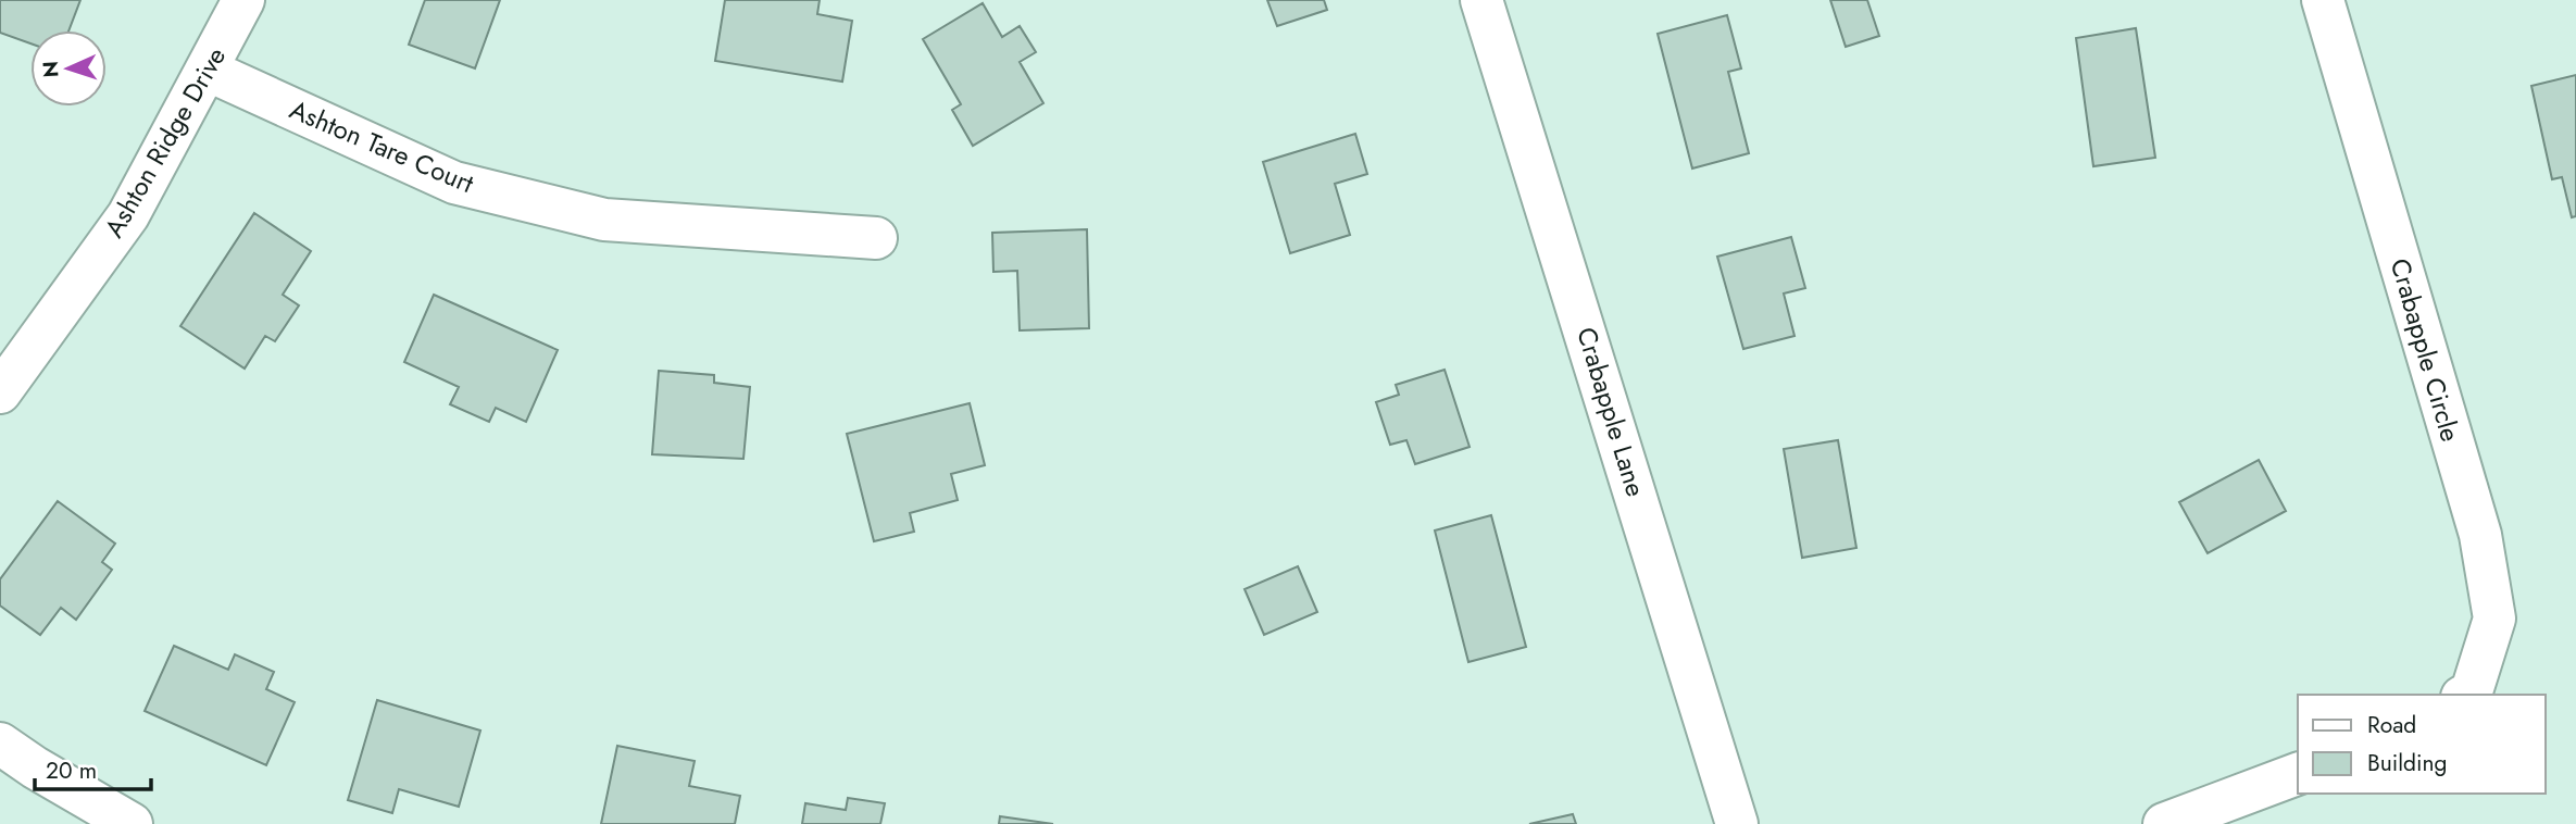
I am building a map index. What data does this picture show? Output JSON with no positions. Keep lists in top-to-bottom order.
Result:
{
  "streets": {
    "street": [
      "Ashton Ridge Drive",
      "Ashton Tare Court",
      "Crabapple Circle",
      "Crabapple Lane"
    ]
  },
  "crossings": [
    ["Ashton Ridge Drive", "Ashton Tare Court"]
  ],
  "legend": ["Road", "Building"],
  "scale_bar": "20 m",
  "north": "left"
}
